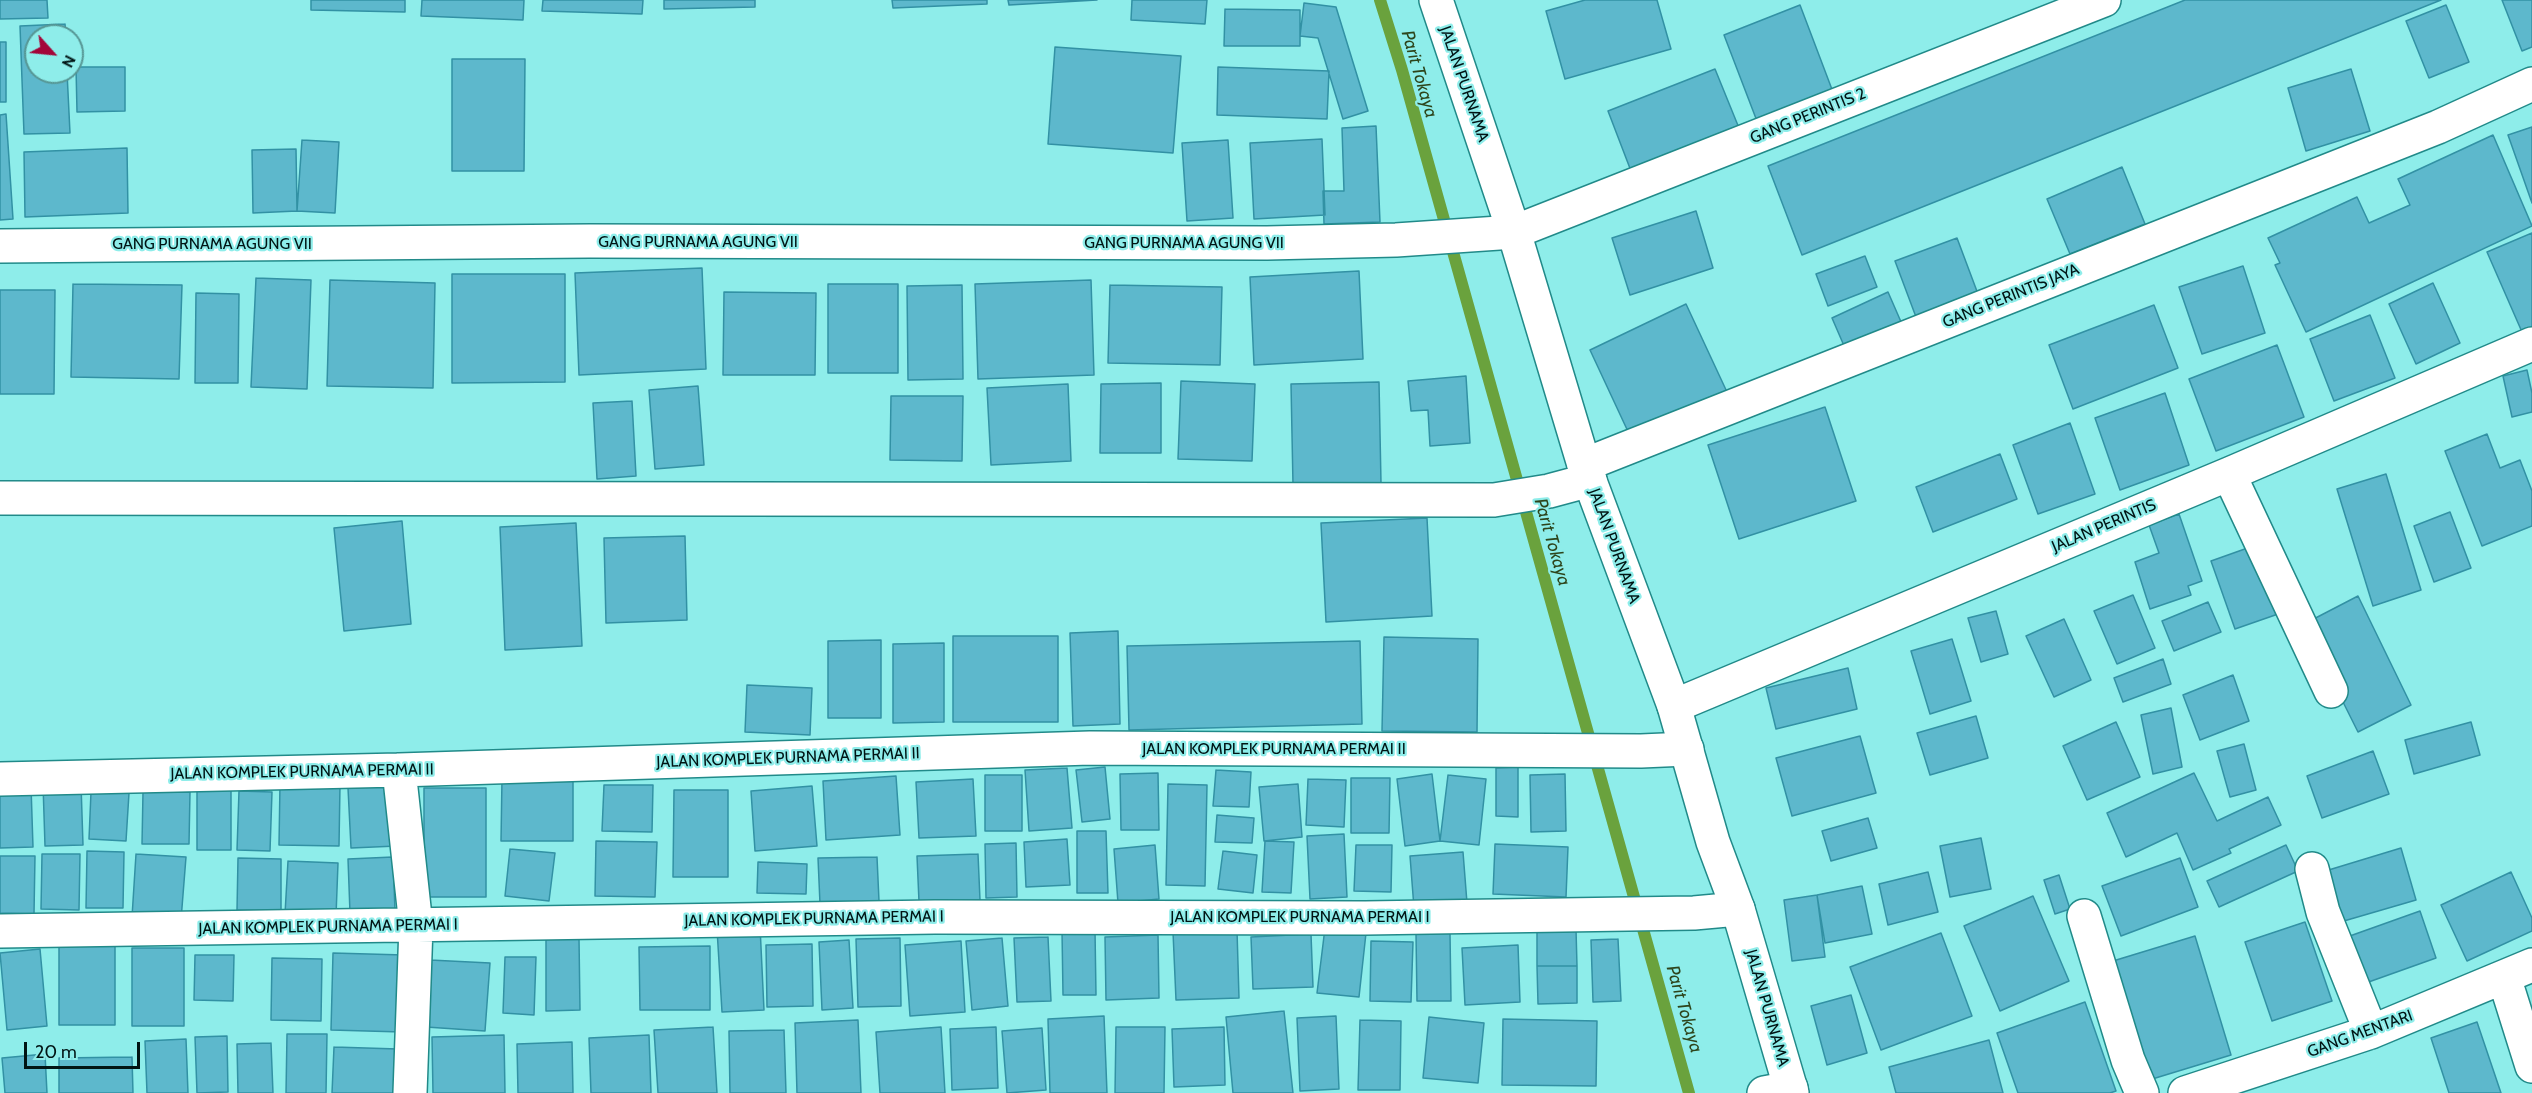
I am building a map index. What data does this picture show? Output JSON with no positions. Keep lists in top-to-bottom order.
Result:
{
  "streets": {
    "street": [
      "JALAN PURNAMA",
      "GANG PERINTIS 2",
      "GANG PURNAMA AGUNG VII",
      "GANG PERINTIS JAYA",
      "JALAN PERINTIS",
      "JALAN KOMPLEK PURNAMA PERMAI II",
      "JALAN KOMPLEK PURNAMA PERMAI I",
      "GANG MENTARI"
    ]
  },
  "crossings": [
    ["JALAN PURNAMA", "GANG PERINTIS 2"],
    ["JALAN PURNAMA", "GANG PERINTIS JAYA"],
    ["JALAN PURNAMA", "JALAN PERINTIS"],
    ["JALAN PURNAMA", "JALAN KOMPLEK PURNAMA PERMAI II"],
    ["JALAN PURNAMA", "JALAN KOMPLEK PURNAMA PERMAI I"],
    ["GANG PERINTIS 2", "GANG PURNAMA AGUNG VII"]
  ],
  "water": ["Parit Tokaya"],
  "scale_bar": "20 m",
  "north": "bottom right"
}
